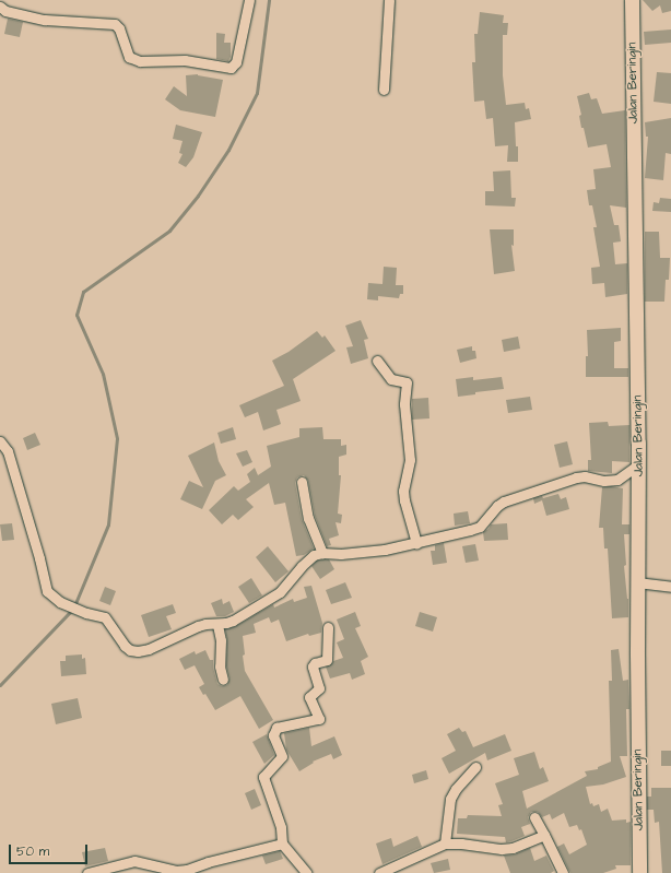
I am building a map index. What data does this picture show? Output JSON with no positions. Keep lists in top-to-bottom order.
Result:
{
  "streets": {
    "street": ["Jalan Beringin"]
  },
  "scale_bar": "50 m"
}
